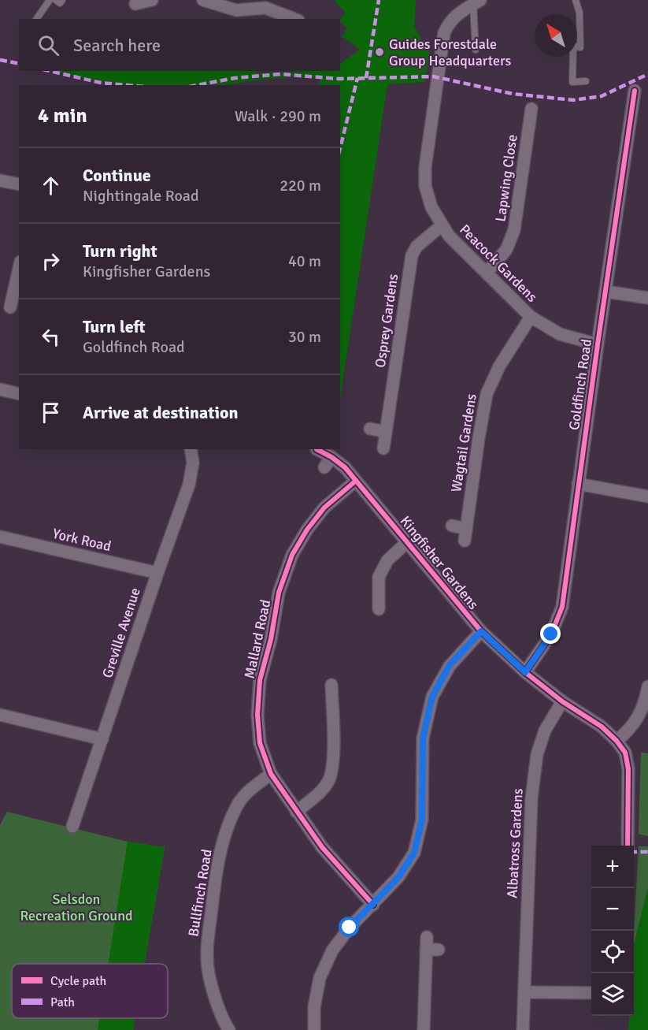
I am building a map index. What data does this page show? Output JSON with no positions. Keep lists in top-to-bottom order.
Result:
{
  "streets": {
    "street": [
      "Lapwing Close",
      "Peacock Gardens",
      "Osprey Gardens",
      "Goldfinch Road",
      "Wagtail Gardens",
      "York Road",
      "Kingfisher Gardens",
      "Greville Avenue",
      "Mallard Road",
      "Albatross Gardens",
      "Bullfinch Road"
    ]
  },
  "crossings": [
    ["Lapwing Close", "Peacock Gardens"],
    ["Peacock Gardens", "Osprey Gardens"],
    ["Peacock Gardens", "Goldfinch Road"],
    ["Peacock Gardens", "Wagtail Gardens"],
    ["Goldfinch Road", "Kingfisher Gardens"],
    ["York Road", "Greville Avenue"],
    ["Kingfisher Gardens", "Mallard Road"],
    ["Kingfisher Gardens", "Albatross Gardens"],
    ["Mallard Road", "Bullfinch Road"]
  ],
  "parks": ["Selsdon Recreation Ground"],
  "places": ["Guides Forestdale Group Headquarters"],
  "legend": ["Cycle path", "Path"],
  "north": "top left",
  "page": {
    "search": "Search here",
    "heading": ["4 min", "Walk · 290 m"],
    "list": [
      ["Continue", "Nightingale Road", "220 m"],
      ["Turn right", "Kingfisher Gardens", "40 m"],
      ["Turn left", "Goldfinch Road", "30 m"],
      "Arrive at destination"
    ],
    "map_buttons": ["+", "−"]
  }
}
